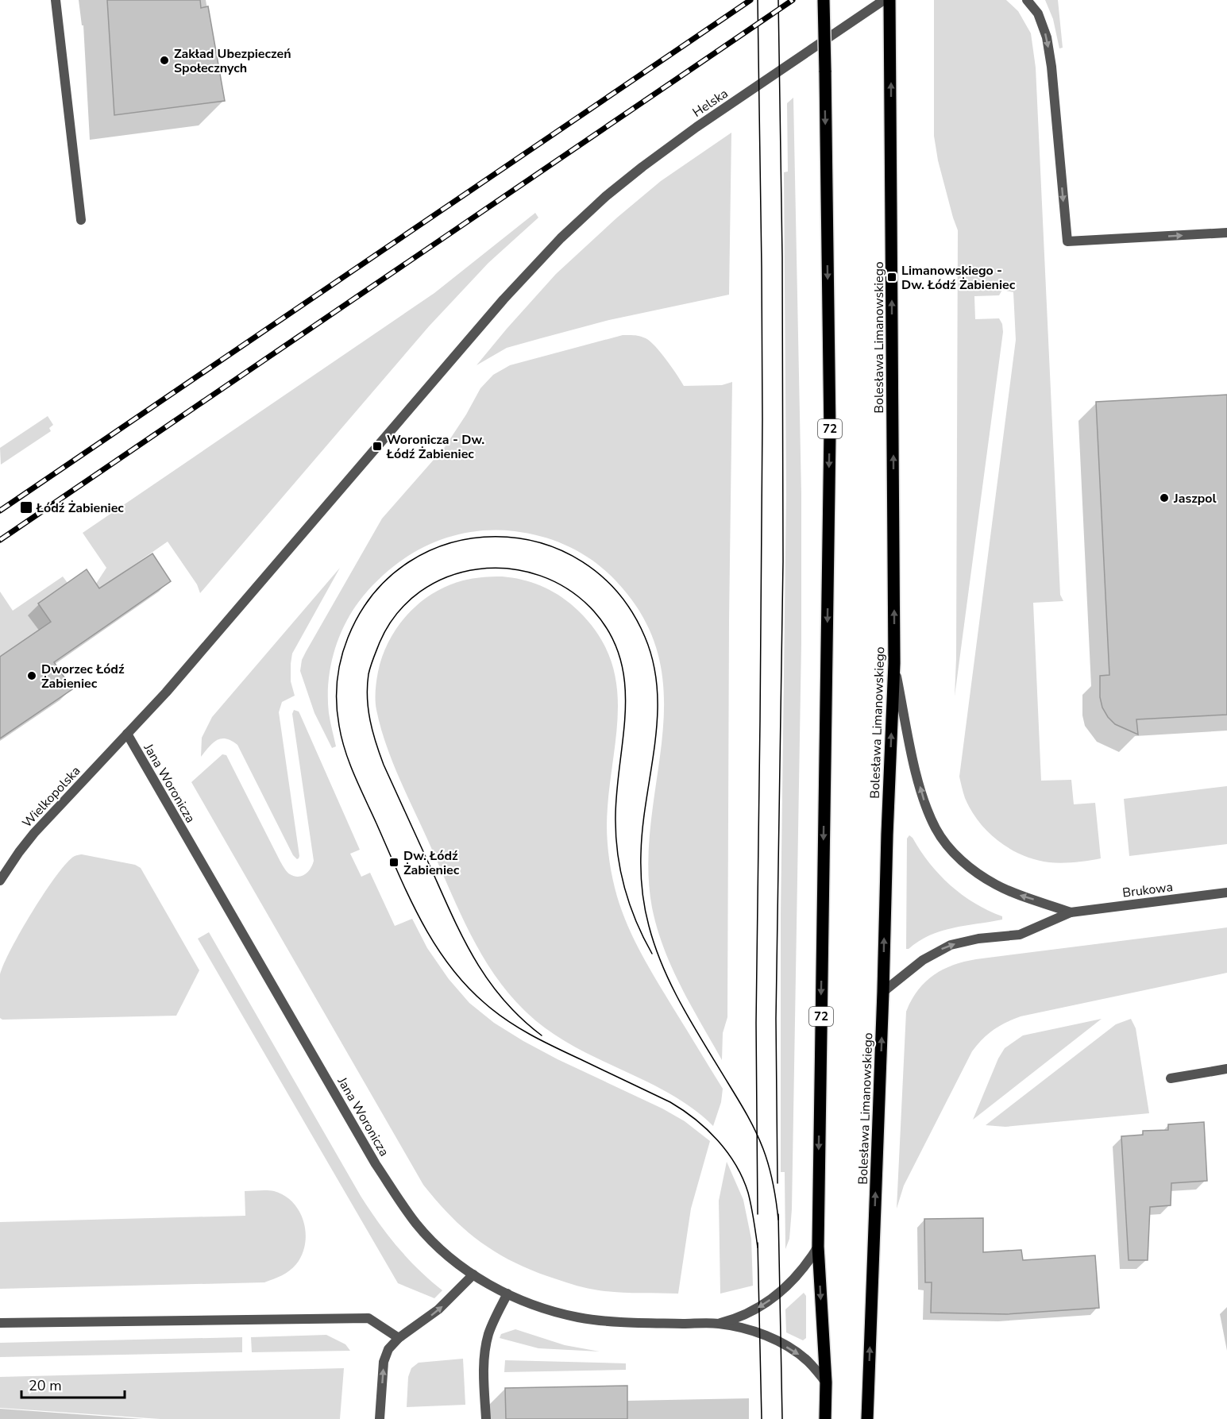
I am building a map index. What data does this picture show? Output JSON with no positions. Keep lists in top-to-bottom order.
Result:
{
  "streets": {
    "main road": ["Bolesława Limanowskiego", "72"],
    "street": [
      "Helska",
      "Jana Woronicza",
      "Wielkopolska",
      "Brukowa"
    ]
  },
  "crossings": [
    ["Helska", "Jana Woronicza"],
    ["Helska", "Wielkopolska"],
    ["Jana Woronicza", "Wielkopolska"]
  ],
  "places": {
    "other": ["Zakład Ubezpieczeń Społecznych", "Jaszpol", "Dworzec Łódź Żabieniec"],
    "transit": [
      "Limanowskiego - Dw. Łódź Żabieniec",
      "Woronicza - Dw. Łódź Żabieniec",
      "Łódź Żabieniec",
      "Dw. Łódź Żabieniec"
    ]
  },
  "scale_bar": "20 m"
}
